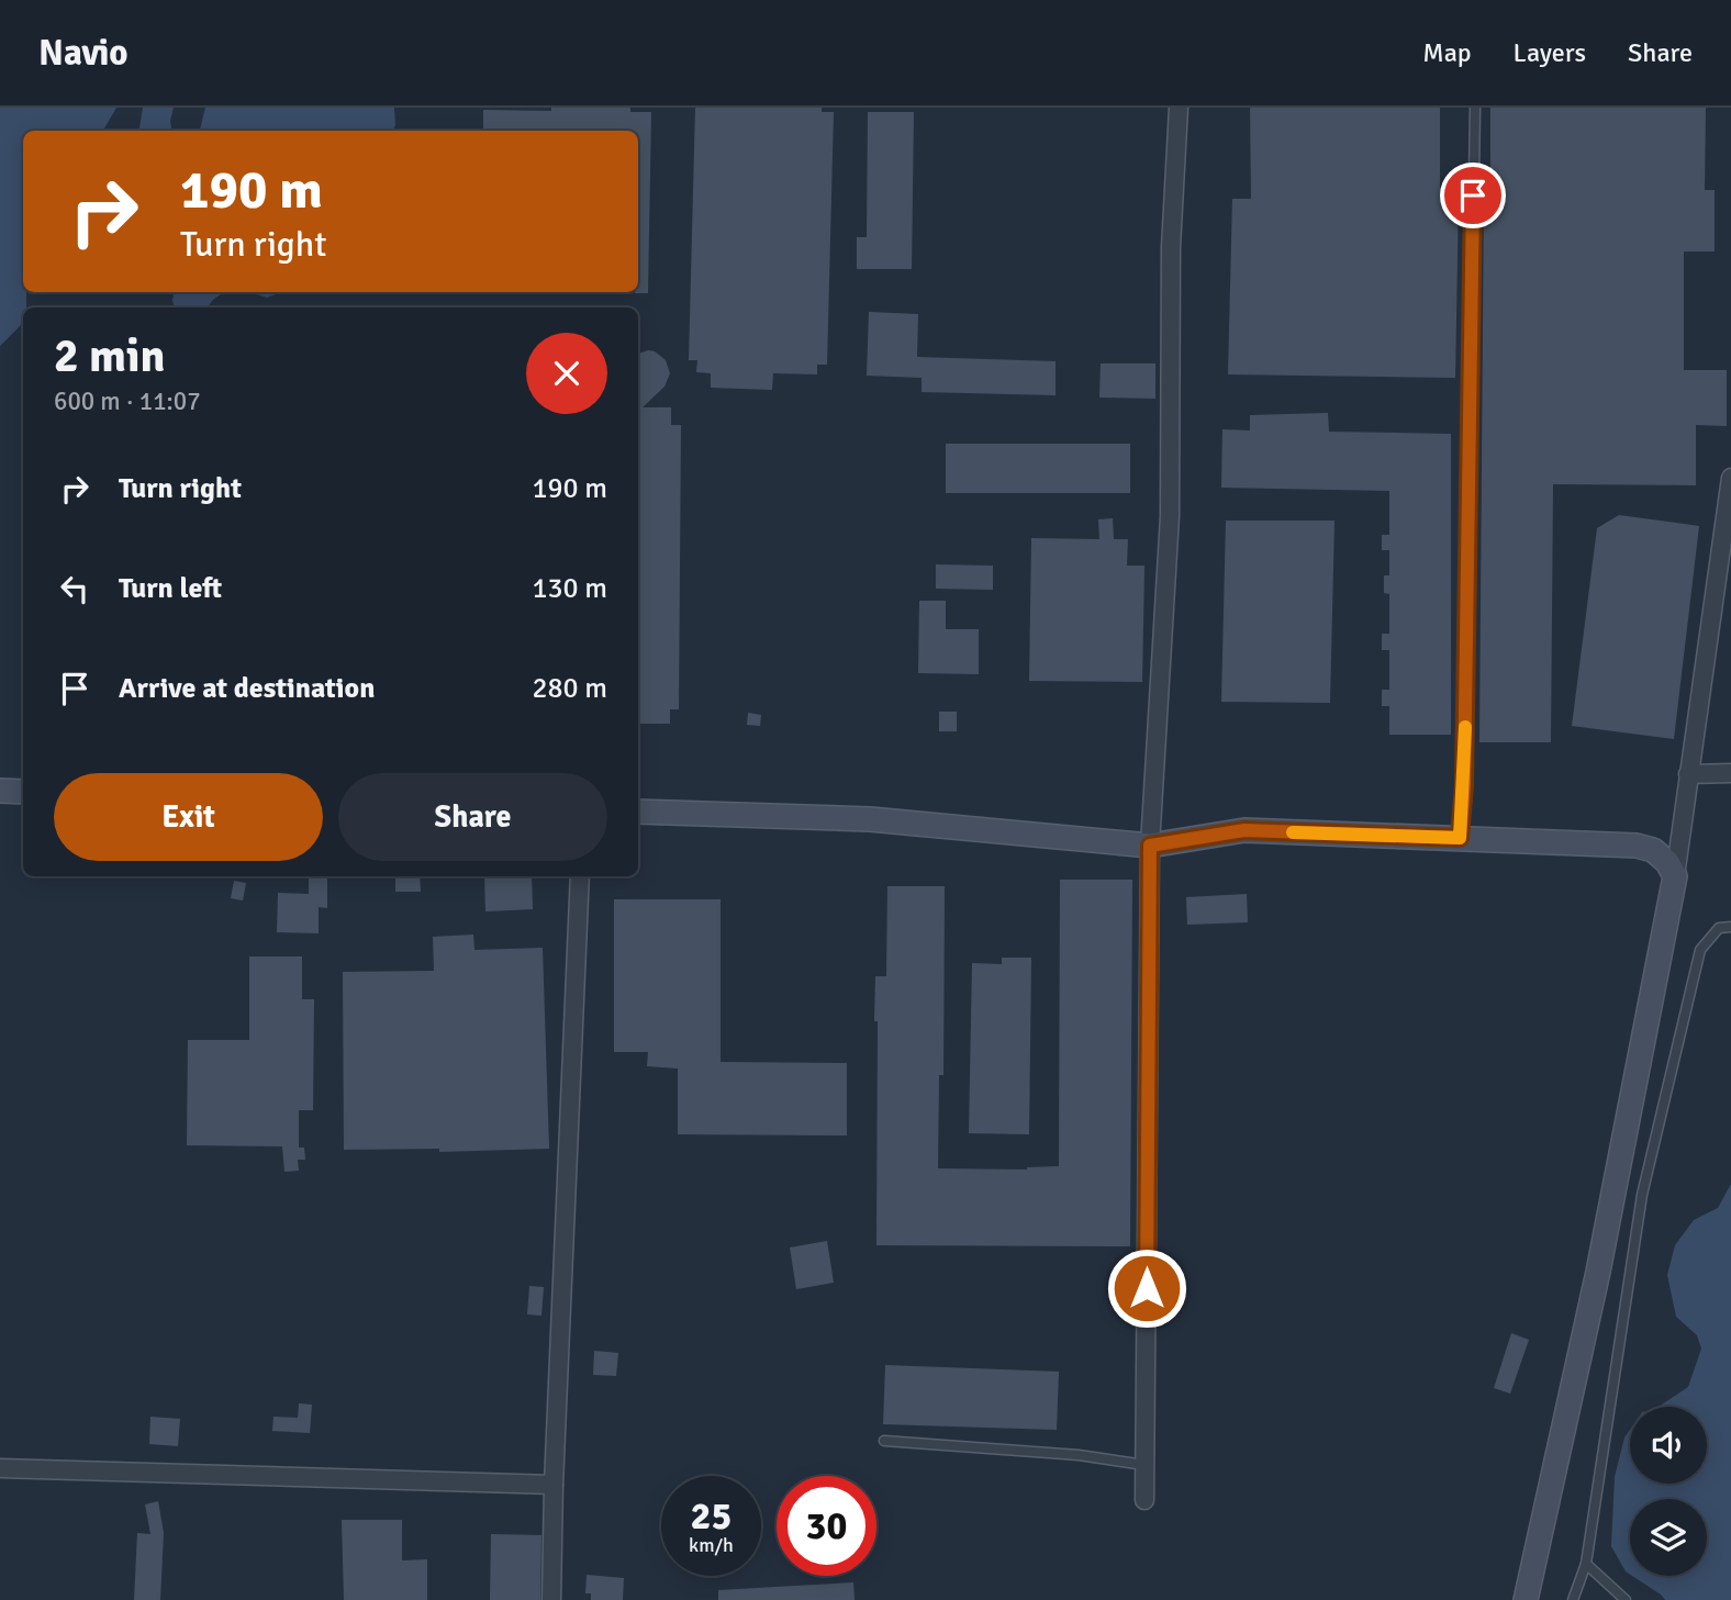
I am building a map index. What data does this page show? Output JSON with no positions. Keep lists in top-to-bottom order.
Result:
{
  "page": {
    "header": "Navio",
    "nav": ["Map", "Layers", "Share"],
    "turn": ["190 m", "Turn right"],
    "heading": ["2 min", "600 m · 11:07"],
    "list": [
      {
        "name": "Turn right",
        "value": "190 m"
      },
      {
        "name": "Turn left",
        "value": "130 m"
      },
      {
        "name": "Arrive at destination",
        "value": "280 m"
      }
    ],
    "buttons": ["Exit", "Share"],
    "speed": "25 km/h",
    "limit": "30"
  }
}
